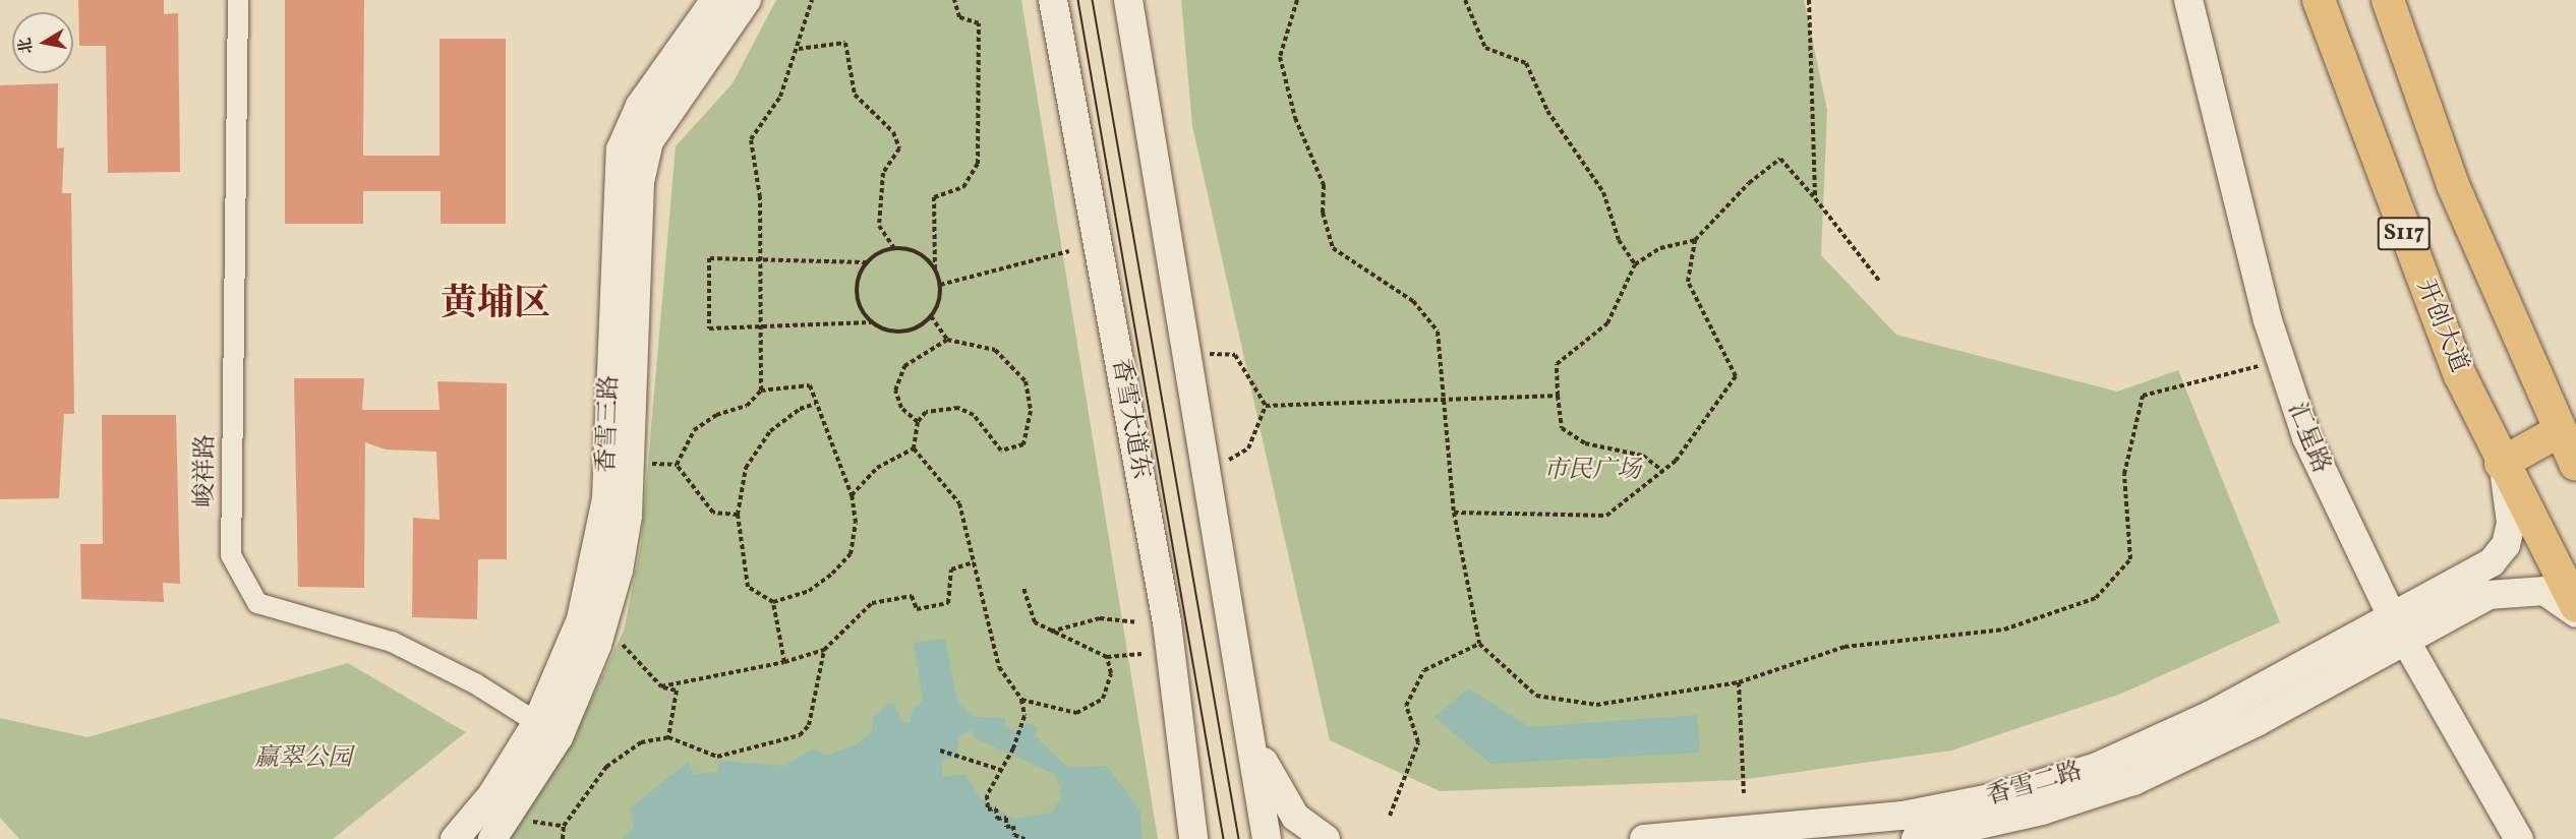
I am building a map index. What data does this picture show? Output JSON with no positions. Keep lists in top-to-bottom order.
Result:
{
  "streets": {
    "main road": ["S117", "开创大道"],
    "street": [
      "香雪大道东",
      "香雪三路",
      "汇星路",
      "峻祥路",
      "香雪二路"
    ]
  },
  "crossings": [
    ["香雪三路", "峻祥路"],
    ["汇星路", "香雪二路"]
  ],
  "districts": ["黄埔区"],
  "parks": ["市民广场", "赢翠公园"],
  "north": "left"
}
